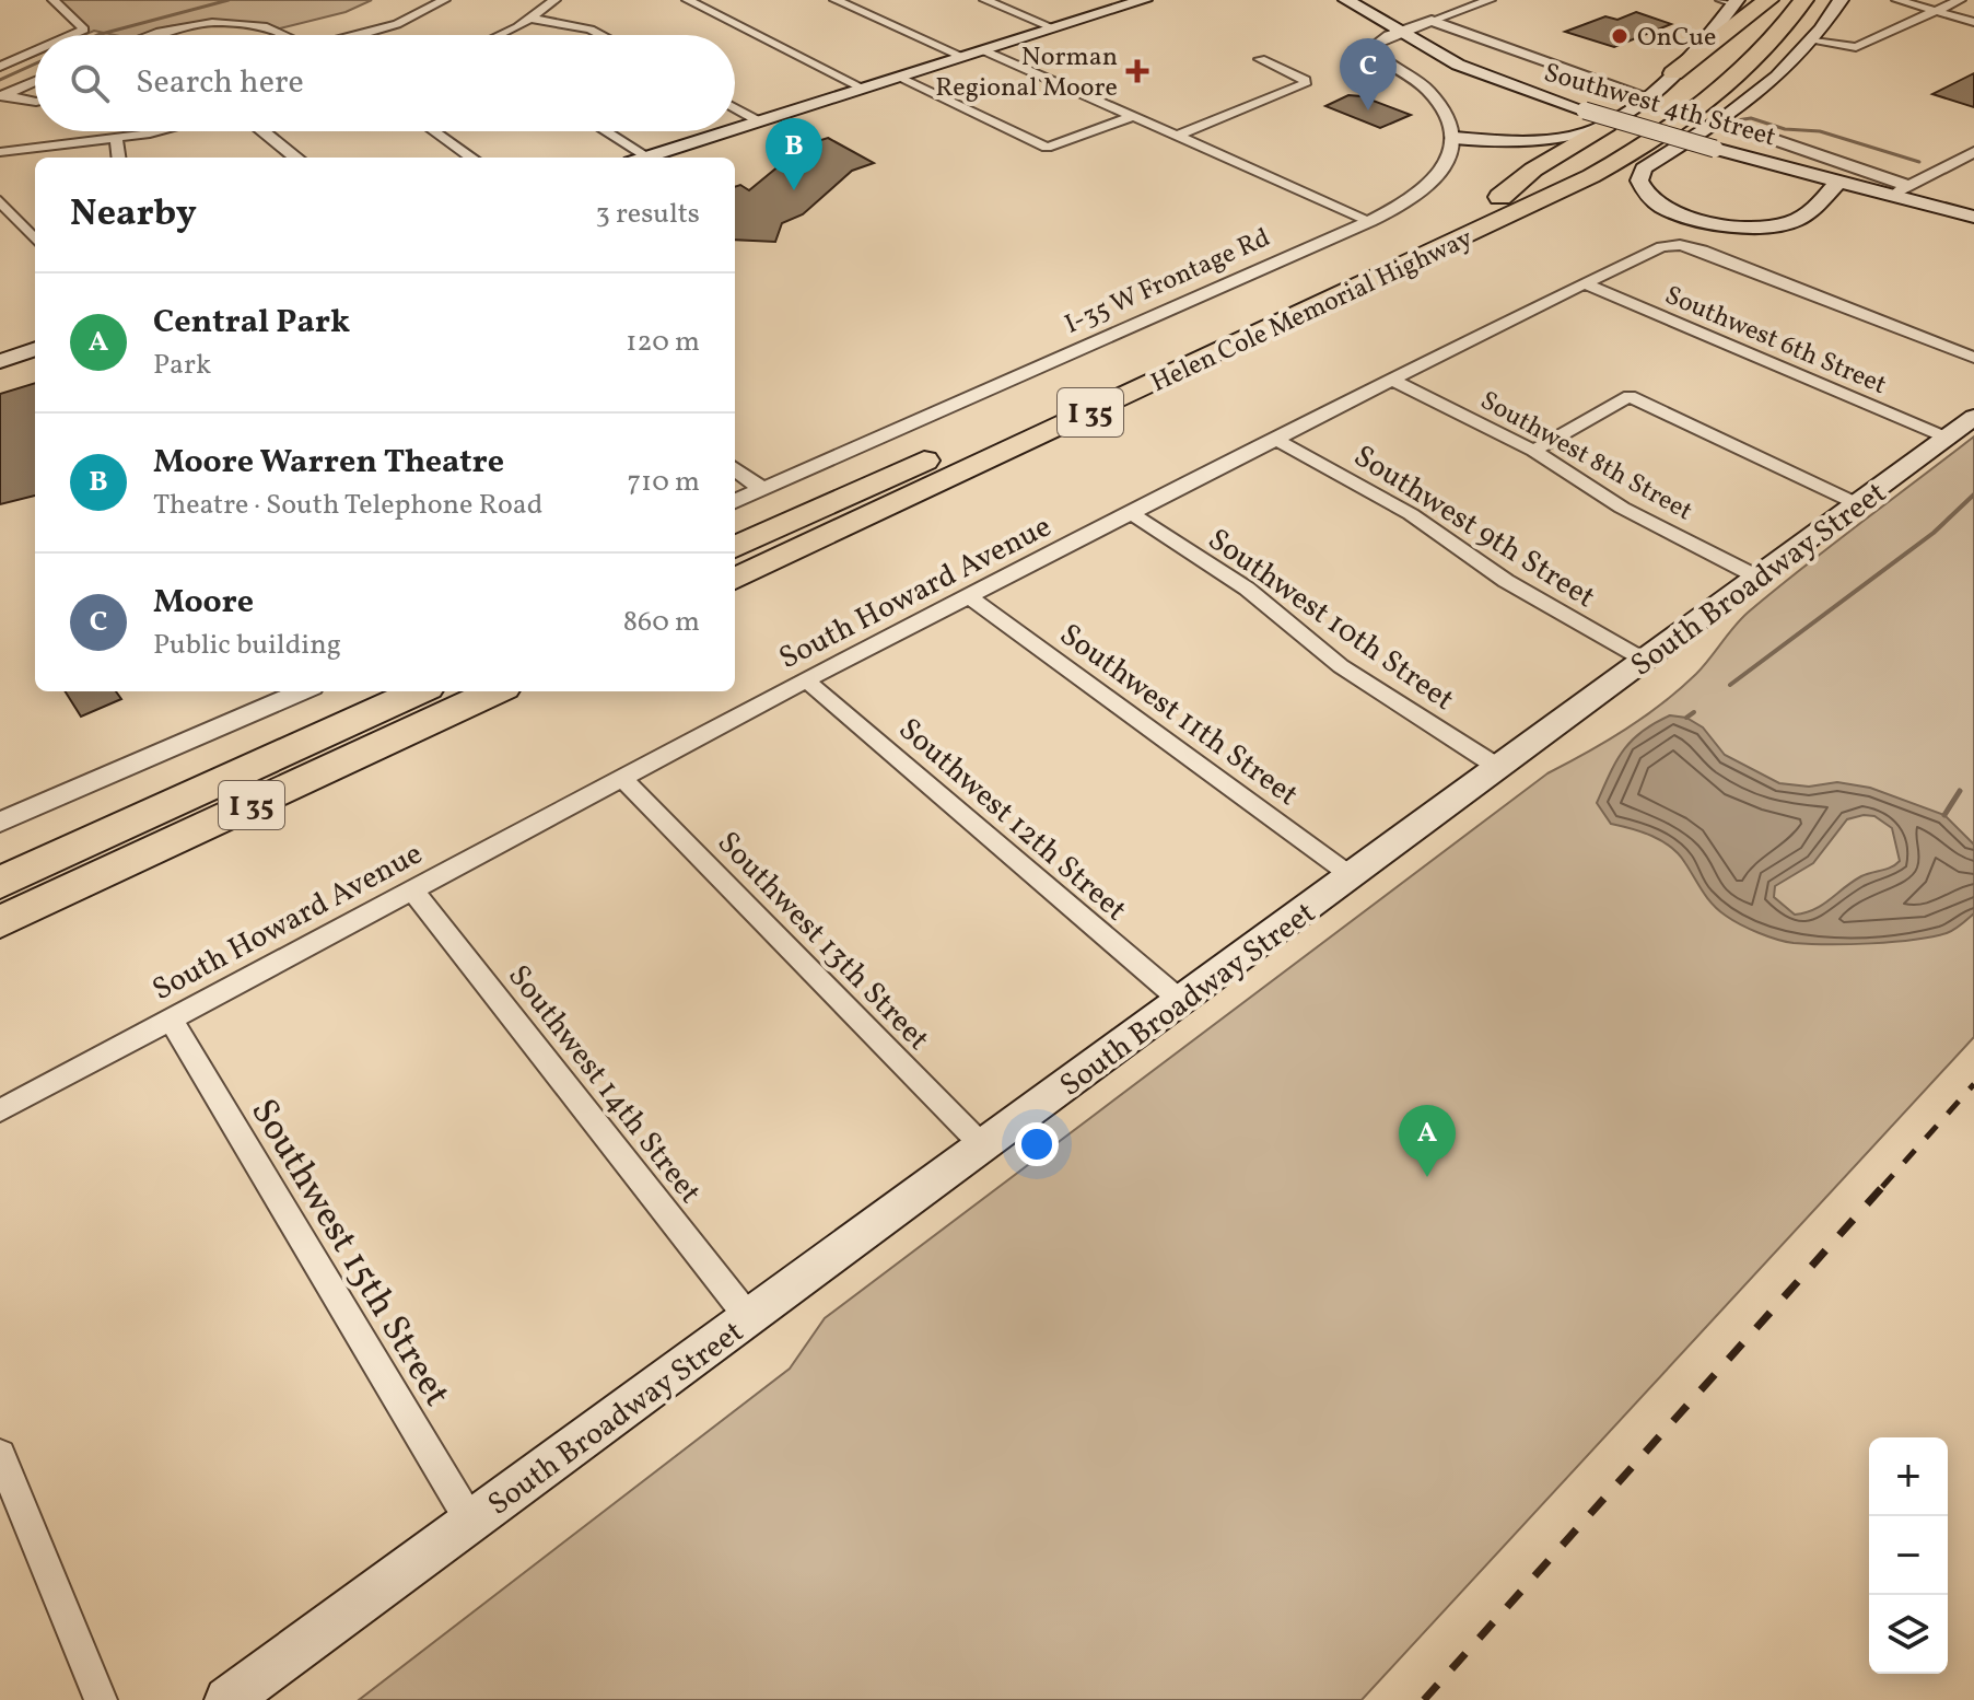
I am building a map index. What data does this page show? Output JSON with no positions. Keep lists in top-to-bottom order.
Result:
{
  "streets": {
    "highway": ["Helen Cole Memorial Highway", "I 35"],
    "main road": ["Southwest 4th Street", "South Broadway Street"],
    "street": [
      "I-35 W Frontage Rd",
      "Southwest 6th Street",
      "Southwest 8th Street",
      "Southwest 9th Street",
      "South Howard Avenue",
      "Southwest 10th Street",
      "Southwest 11th Street",
      "Southwest 12th Street",
      "Southwest 13th Street",
      "Southwest 14th Street",
      "Southwest 15th Street"
    ]
  },
  "crossings": [
    ["Southwest 6th Street", "South Broadway Street"],
    ["Southwest 6th Street", "South Howard Avenue"],
    ["Southwest 8th Street", "South Broadway Street"],
    ["Southwest 8th Street", "South Howard Avenue"],
    ["Southwest 9th Street", "South Broadway Street"],
    ["Southwest 9th Street", "South Howard Avenue"],
    ["South Broadway Street", "Southwest 10th Street"],
    ["South Broadway Street", "Southwest 11th Street"],
    ["South Broadway Street", "Southwest 12th Street"],
    ["South Broadway Street", "Southwest 13th Street"],
    ["South Broadway Street", "Southwest 14th Street"],
    ["South Broadway Street", "Southwest 15th Street"],
    ["South Howard Avenue", "Southwest 10th Street"],
    ["South Howard Avenue", "Southwest 11th Street"],
    ["South Howard Avenue", "Southwest 12th Street"],
    ["South Howard Avenue", "Southwest 13th Street"],
    ["South Howard Avenue", "Southwest 14th Street"],
    ["South Howard Avenue", "Southwest 15th Street"]
  ],
  "places": {
    "other": ["OnCue"],
    "health": ["Norman Regional Moore"]
  },
  "page": {
    "search": "Search here",
    "pins": ["C", "B", "A"],
    "heading": ["Nearby", "3 results"],
    "list": [
      {
        "mark": "A",
        "name": "Central Park",
        "note": "Park",
        "value": "120 m"
      },
      {
        "mark": "B",
        "name": "Moore Warren Theatre",
        "note": "Theatre · South Telephone Road",
        "value": "710 m"
      },
      {
        "mark": "C",
        "name": "Moore",
        "note": "Public building",
        "value": "860 m"
      }
    ],
    "map_buttons": ["+", "−"]
  }
}
